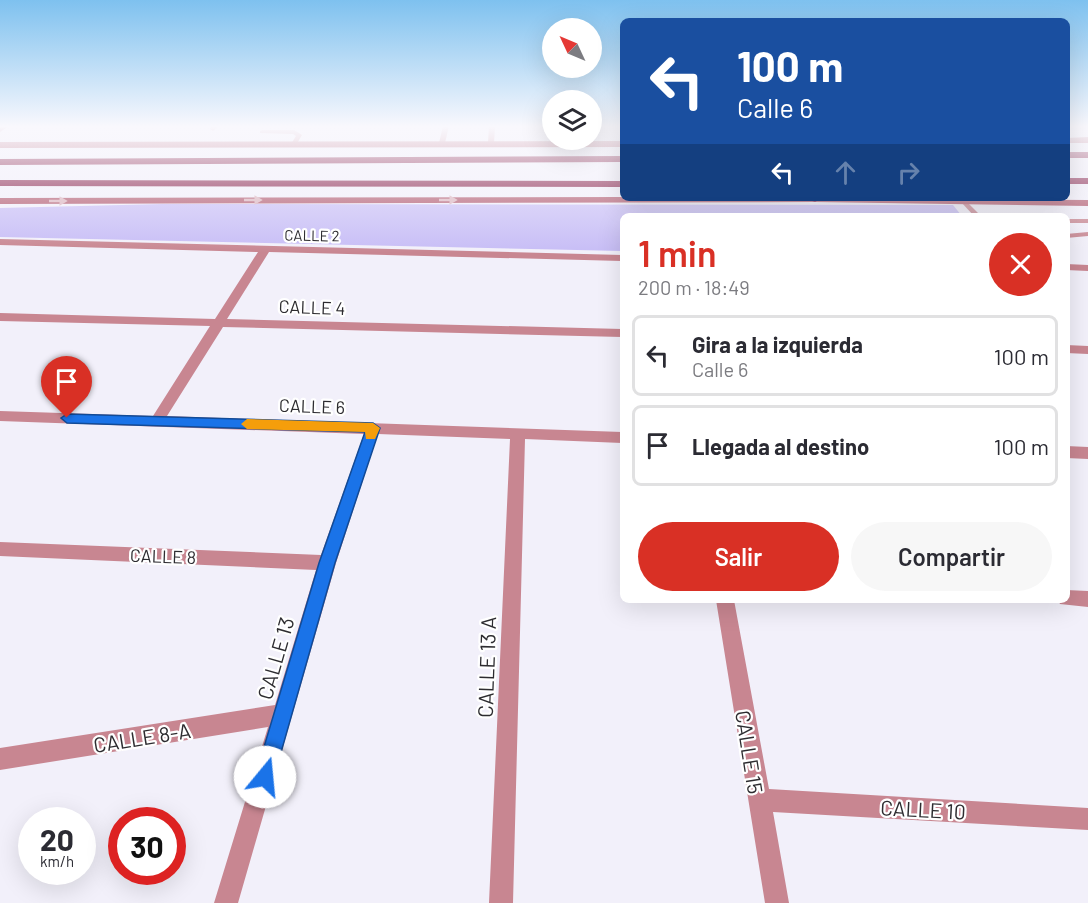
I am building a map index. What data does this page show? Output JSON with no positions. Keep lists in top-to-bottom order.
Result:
{
  "streets": {
    "main road": ["CALLE 2"],
    "street": [
      "CALLE 4",
      "CALLE 6",
      "CALLE 8",
      "CALLE 13",
      "CALLE 13 A",
      "CALLE 8-A",
      "CALLE 15",
      "CALLE 10"
    ]
  },
  "crossings": [
    ["CALLE 6", "CALLE 13"],
    ["CALLE 6", "CALLE 13 A"],
    ["CALLE 8", "CALLE 13"],
    ["CALLE 13", "CALLE 8-A"],
    ["CALLE 15", "CALLE 10"]
  ],
  "one_way": ["CALLE 2"],
  "north": "top left",
  "page": {
    "turn": ["100 m", "Calle 6"],
    "heading": ["1 min", "200 m · 18:49"],
    "list": [
      {
        "name": "Gira a la izquierda",
        "note": "Calle 6",
        "value": "100 m"
      },
      {
        "name": "Llegada al destino",
        "value": "100 m"
      }
    ],
    "buttons": ["Salir", "Compartir"],
    "speed": "20 km/h",
    "limit": "30"
  }
}
